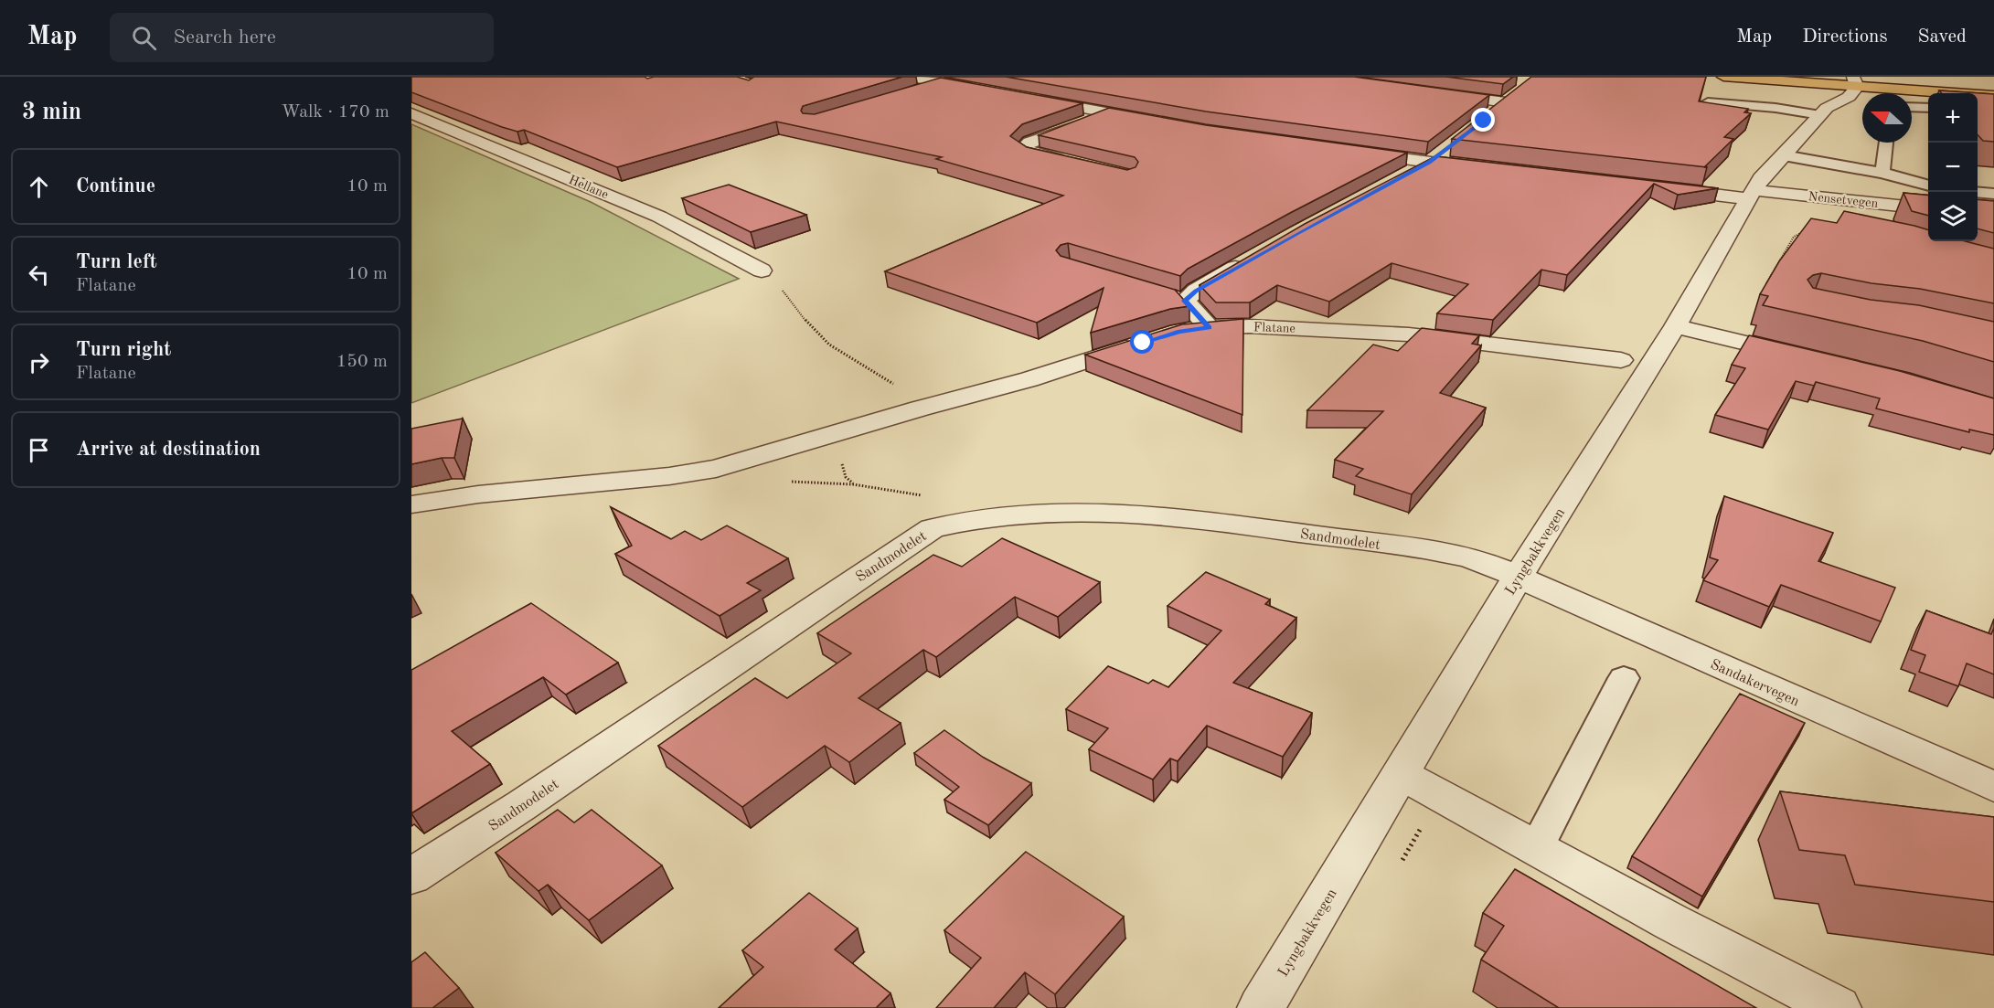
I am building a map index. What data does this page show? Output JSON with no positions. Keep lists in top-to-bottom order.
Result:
{
  "streets": {
    "street": [
      "Hellane",
      "Nensetvegen",
      "Flatane",
      "Sandmodelet",
      "Lyngbakkvegen",
      "Sandakervegen"
    ]
  },
  "crossings": [
    ["Nensetvegen", "Lyngbakkvegen"],
    ["Sandmodelet", "Lyngbakkvegen"],
    ["Sandmodelet", "Sandakervegen"],
    ["Lyngbakkvegen", "Sandakervegen"]
  ],
  "north": "left",
  "page": {
    "header": "Map",
    "search": "Search here",
    "nav": ["Map", "Directions", "Saved"],
    "heading": ["3 min", "Walk · 170 m"],
    "map_buttons": ["+", "−"],
    "list": [
      ["Continue", "10 m"],
      ["Turn left", "Flatane", "10 m"],
      ["Turn right", "Flatane", "150 m"],
      "Arrive at destination"
    ]
  }
}
